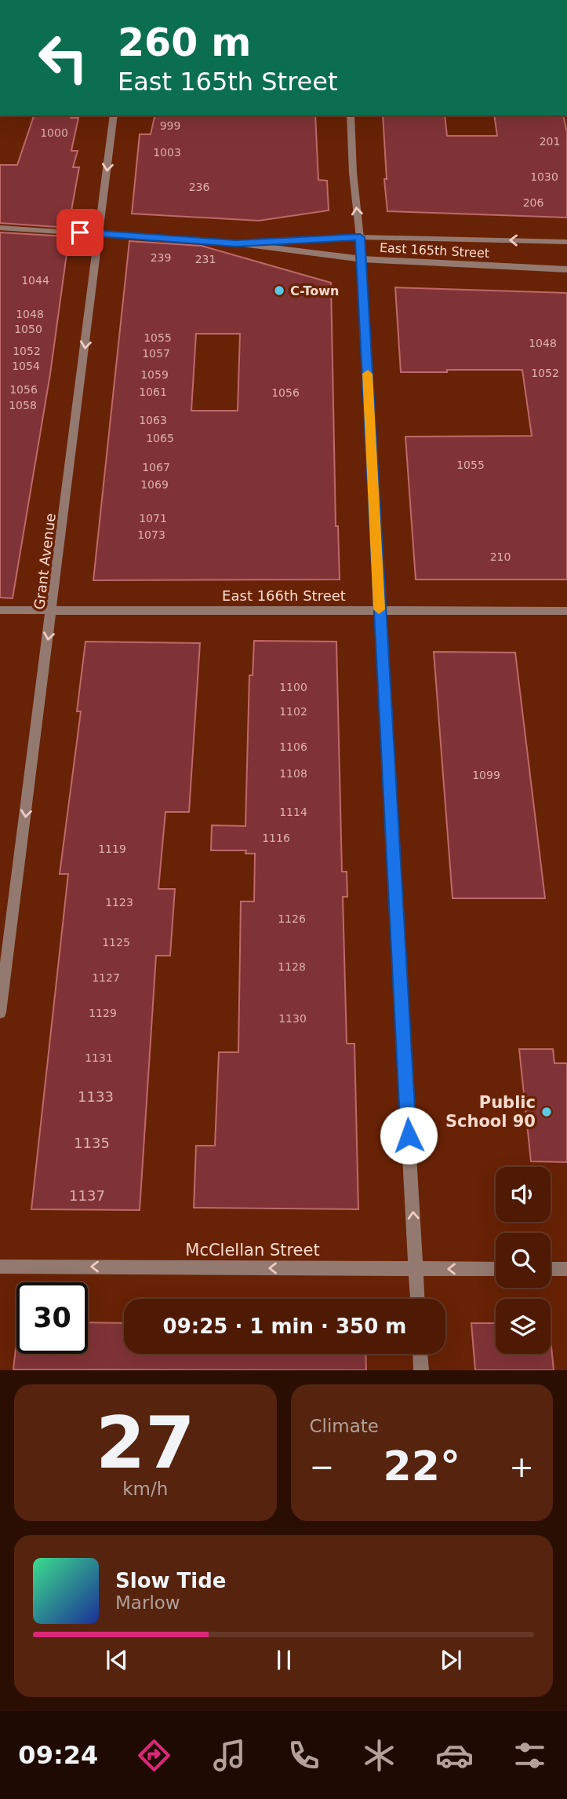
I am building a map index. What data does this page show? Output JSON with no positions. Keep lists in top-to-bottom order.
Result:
{
  "streets": {
    "street": [
      "East 165th Street",
      "Grant Avenue",
      "East 166th Street",
      "McClellan Street"
    ]
  },
  "crossings": [
    ["East 165th Street", "Grant Avenue"],
    ["Grant Avenue", "East 166th Street"]
  ],
  "one_way": ["Grant Avenue", "McClellan Street"],
  "places": ["C-Town", "Public School 90"],
  "house_numbers": [
    "999",
    "1000",
    "201",
    "1003",
    "1030",
    "236",
    "206",
    "239",
    "231",
    "1044",
    "1048",
    "1050",
    "1055",
    "1048",
    "1052",
    "1057",
    "1054",
    "1052",
    "1059",
    "1056",
    "1061",
    "1056",
    "1058",
    "1063",
    "1065",
    "1055",
    "1067",
    "1069",
    "1071",
    "1073",
    "210",
    "1100",
    "1102",
    "1106",
    "1108",
    "1099",
    "1114",
    "1116",
    "1119",
    "1123",
    "1126",
    "1125",
    "1128",
    "1127",
    "1129",
    "1130",
    "1131",
    "1133",
    "1135",
    "1137"
  ],
  "page": {
    "turn": ["260 m", "East 165th Street"],
    "limit": "30",
    "trip": "09:25 · 1 min · 350 m",
    "tile": [
      ["27", "km/h"],
      "Climate"
    ],
    "heat": ["−", "22°", "+"],
    "song": ["Slow Tide", "Marlow"],
    "tabs": "09:24"
  }
}
